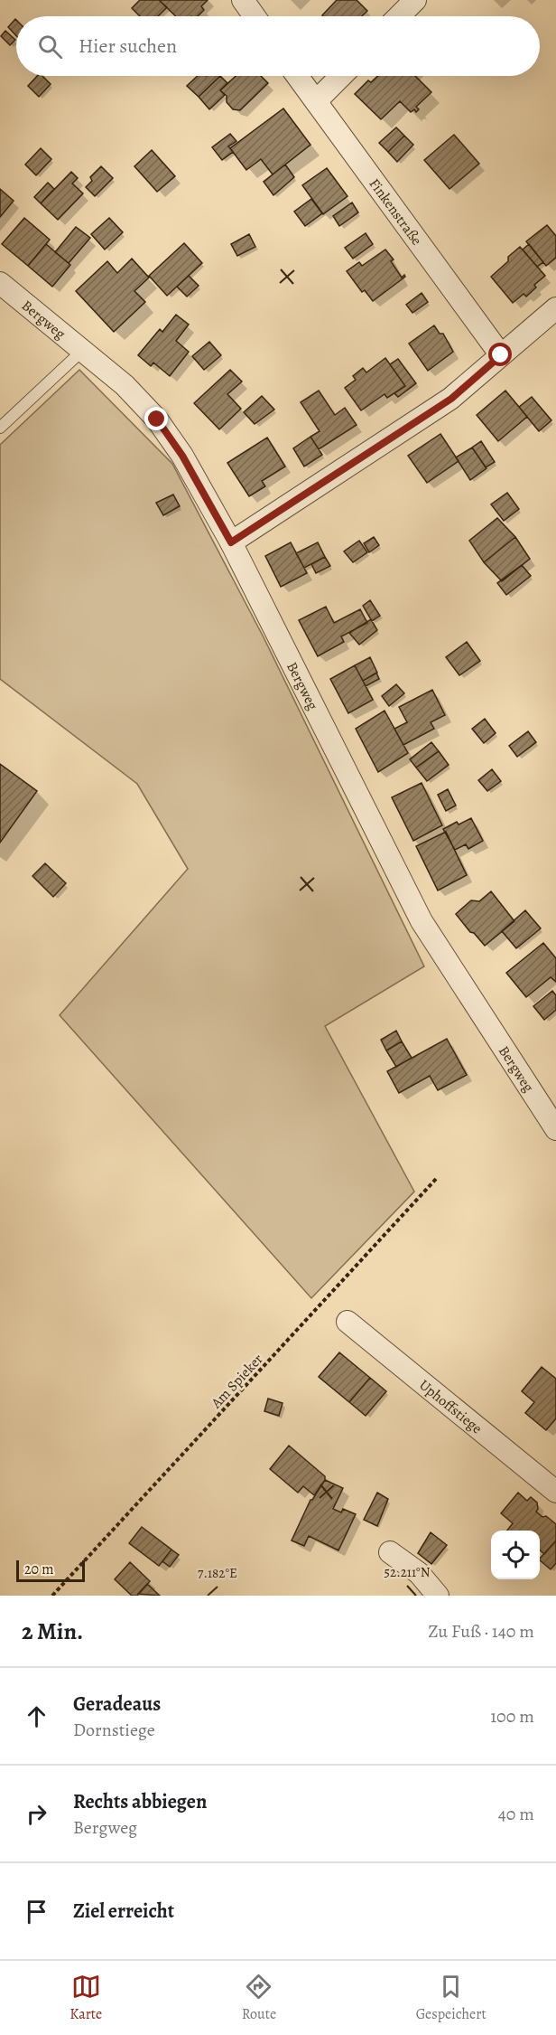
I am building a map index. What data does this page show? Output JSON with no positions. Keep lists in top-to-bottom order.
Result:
{
  "streets": {
    "street": ["Finkenstraße", "Bergweg", "Uphoffstiege"],
    "path": ["Am Spieker"]
  },
  "scale_bar": "20 m",
  "page": {
    "search": "Hier suchen",
    "scale": "20 m",
    "heading": ["2 Min.", "Zu Fuß · 140 m"],
    "list": [
      ["Geradeaus", "Dornstiege", "100 m"],
      ["Rechts abbiegen", "Bergweg", "40 m"],
      "Ziel erreicht"
    ],
    "nav": ["Karte", "Route", "Gespeichert"]
  },
  "coordinates": ["52.211°N", "7.182°E"]
}
